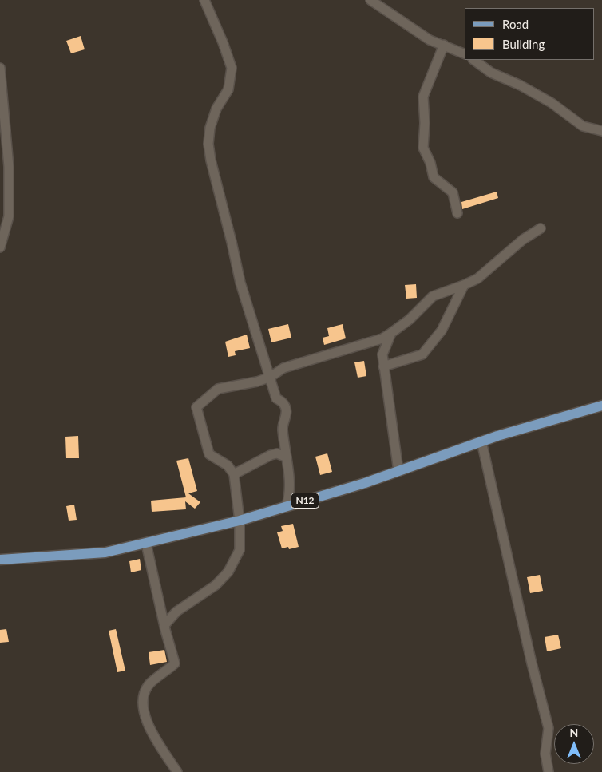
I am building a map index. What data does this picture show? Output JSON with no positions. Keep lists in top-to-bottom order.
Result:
{
  "streets": {
    "main road": ["N12"]
  },
  "legend": ["Road", "Building"],
  "north": "top"
}
